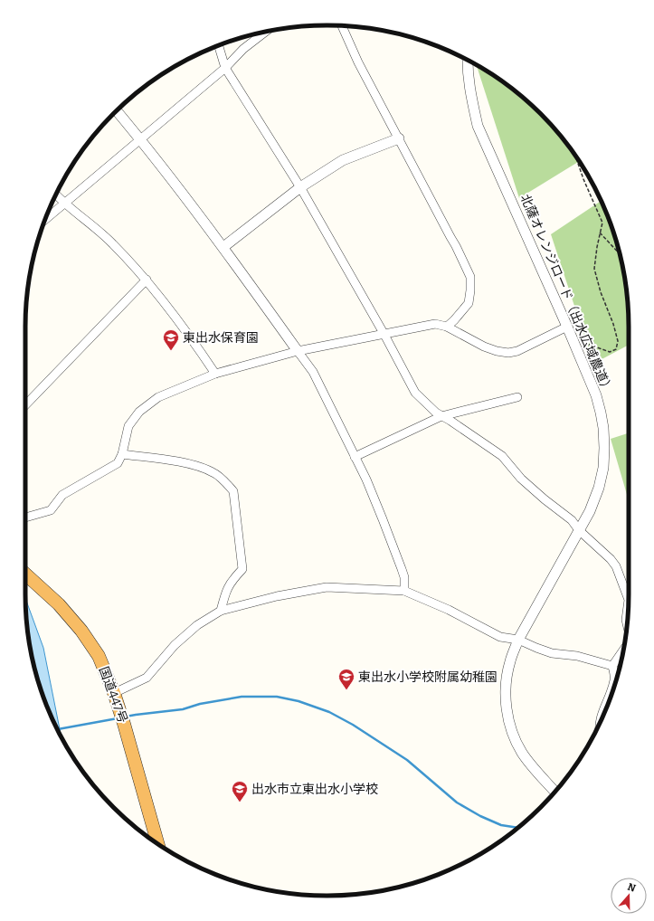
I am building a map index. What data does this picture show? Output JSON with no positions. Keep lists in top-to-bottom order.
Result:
{
  "streets": {
    "highway": ["国道447号"],
    "street": ["北薩オレンジロード（出水広域農道）"]
  },
  "places": {
    "school or university": ["東出水保育園", "東出水小学校附属幼稚園", "出水市立東出水小学校"]
  },
  "north": "top"
}
